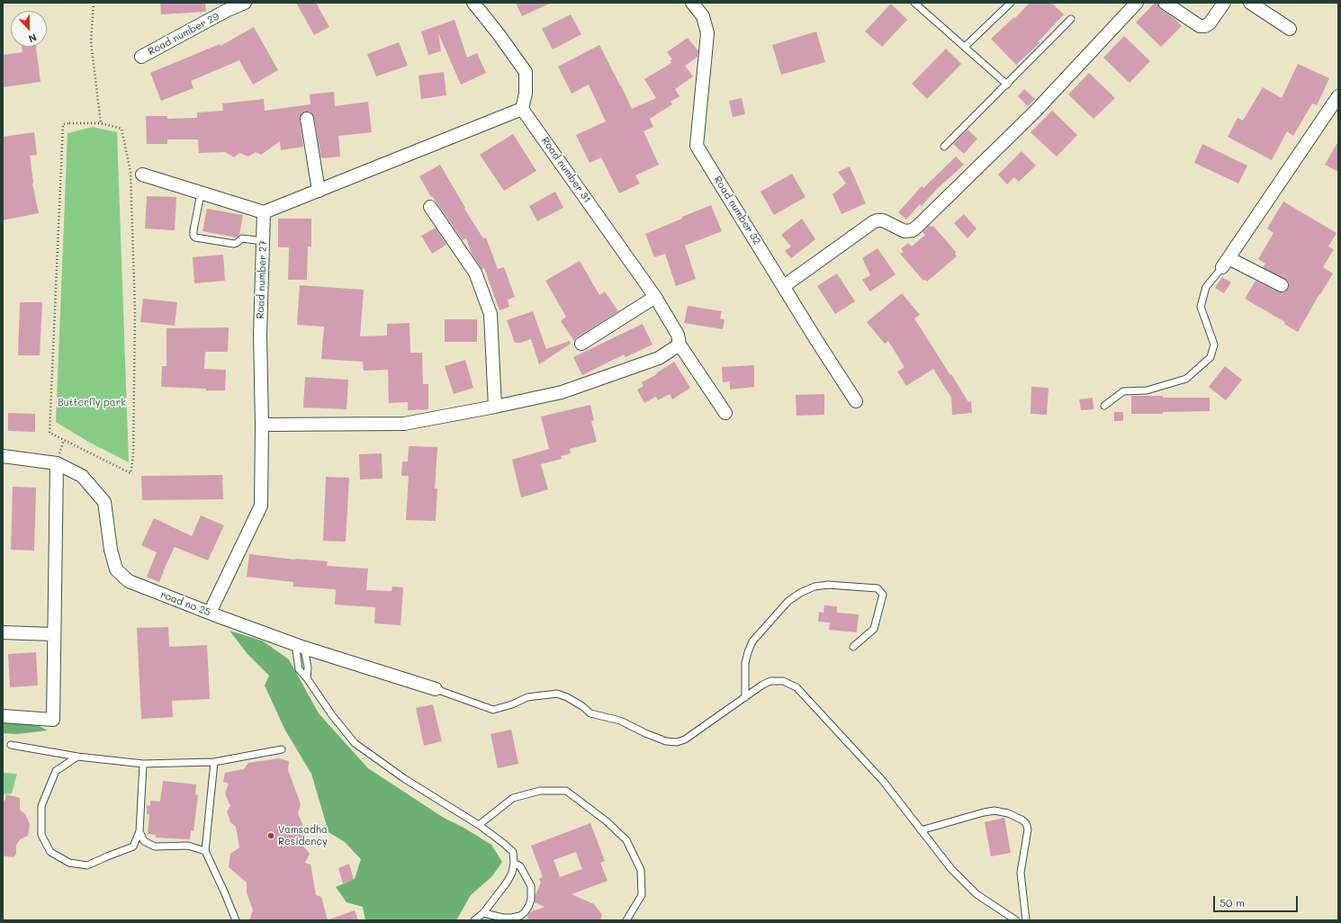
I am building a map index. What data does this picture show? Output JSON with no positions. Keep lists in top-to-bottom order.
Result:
{
  "streets": {
    "street": [
      "Road number 29",
      "Road number 31",
      "Road number 32",
      "Road number 27",
      "road no 25"
    ]
  },
  "crossings": [
    ["Road number 27", "road no 25"]
  ],
  "parks": ["Butterfly park"],
  "places": ["Vamsadha Residency"],
  "scale_bar": "50 m",
  "north": "bottom"
}
